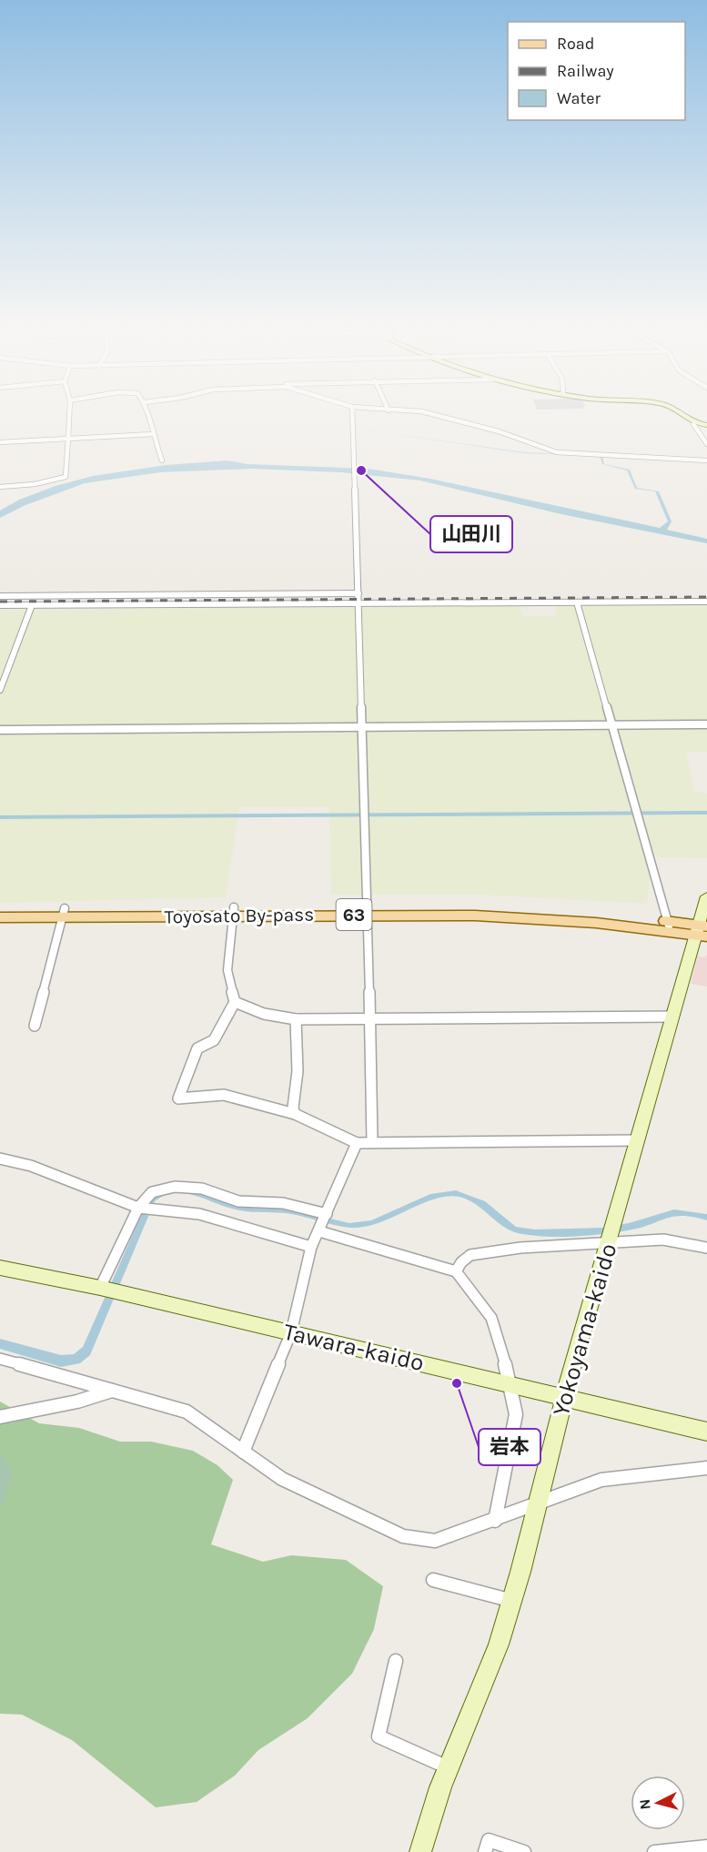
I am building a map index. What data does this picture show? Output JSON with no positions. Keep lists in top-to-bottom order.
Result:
{
  "streets": {
    "main road": ["63", "Toyosato By-pass"],
    "street": ["Yokoyama-kaido", "Tawara-kaido"]
  },
  "crossings": [
    ["Toyosato By-pass", "Yokoyama-kaido"],
    ["Yokoyama-kaido", "Tawara-kaido"]
  ],
  "places": ["山田川", "岩本"],
  "legend": ["Road", "Railway", "Water"],
  "north": "left"
}
